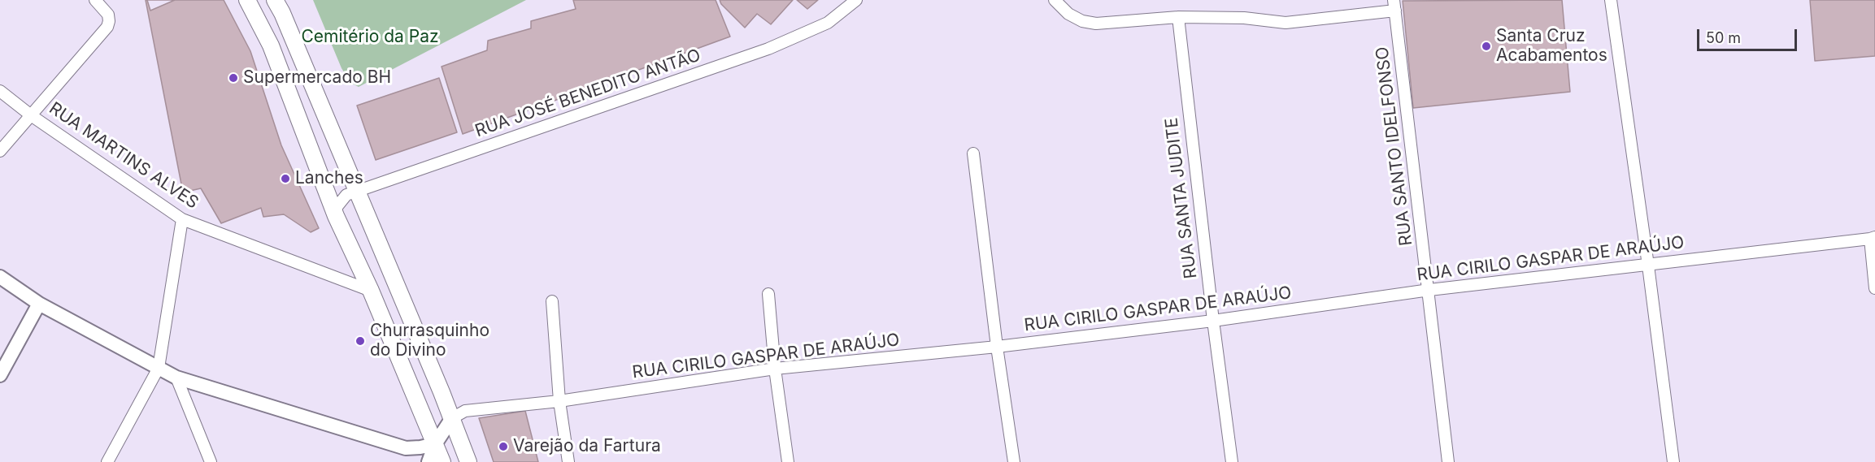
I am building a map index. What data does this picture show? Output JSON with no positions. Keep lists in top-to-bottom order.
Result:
{
  "streets": {
    "street": [
      "RUA JOSÉ BENEDITO ANTÃO",
      "RUA SANTO IDELFONSO",
      "RUA MARTINS ALVES",
      "RUA SANTA JUDITE",
      "RUA CIRILO GASPAR DE ARAÚJO"
    ]
  },
  "crossings": [
    ["RUA SANTO IDELFONSO", "RUA CIRILO GASPAR DE ARAÚJO"],
    ["RUA SANTA JUDITE", "RUA CIRILO GASPAR DE ARAÚJO"]
  ],
  "parks": ["Cemitério da Paz"],
  "places": [
    "Santa Cruz Acabamentos",
    "Supermercado BH",
    "Lanches",
    "Churrasquinho do Divino",
    "Varejão da Fartura"
  ],
  "scale_bar": "50 m"
}
